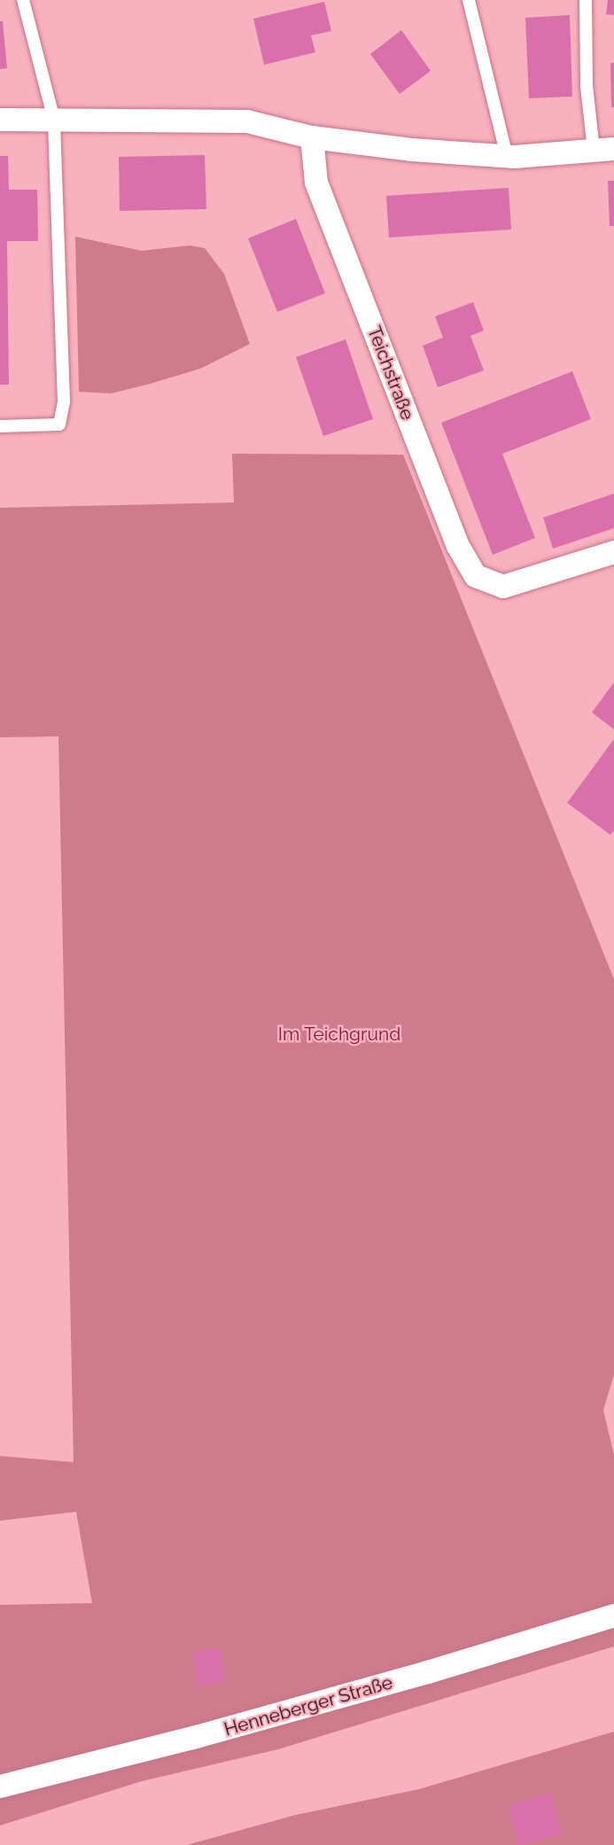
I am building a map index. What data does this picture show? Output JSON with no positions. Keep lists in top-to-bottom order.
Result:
{
  "streets": {
    "street": ["Teichstraße", "Henneberger Straße"]
  },
  "parks": ["Im Teichgrund"]
}
